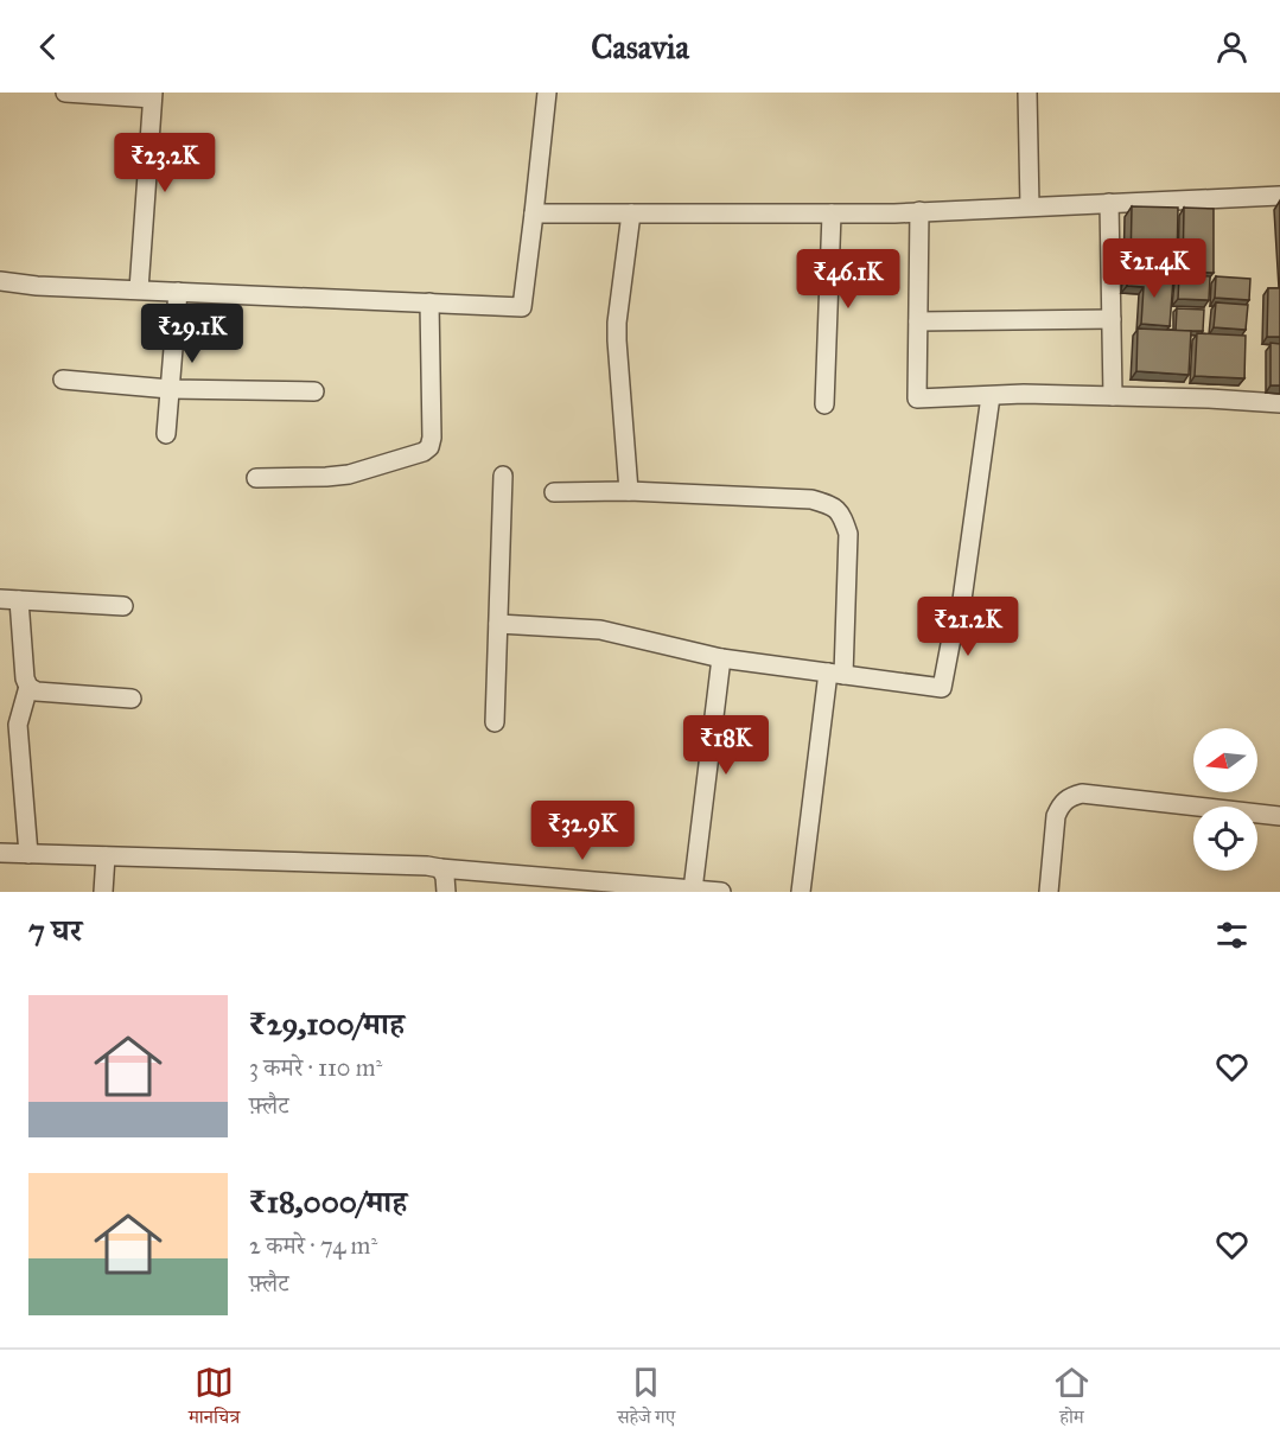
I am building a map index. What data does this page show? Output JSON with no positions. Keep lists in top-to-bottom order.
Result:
{
  "north": "left",
  "page": {
    "header": "Casavia",
    "price": [
      "₹23.2K",
      "₹21.4K",
      "₹46.1K",
      "₹29.1K",
      "₹21.2K",
      "₹18K",
      "₹32.9K"
    ],
    "heading": "7 घर",
    "list": [
      {
        "name": "₹29,100/माह",
        "note": "3 कमरे · 110 m² · फ़्लैट"
      },
      {
        "name": "₹18,000/माह",
        "note": "2 कमरे · 74 m² · फ़्लैट"
      }
    ],
    "tabs": ["मानचित्र", "सहेजे गए", "होम"]
  }
}
